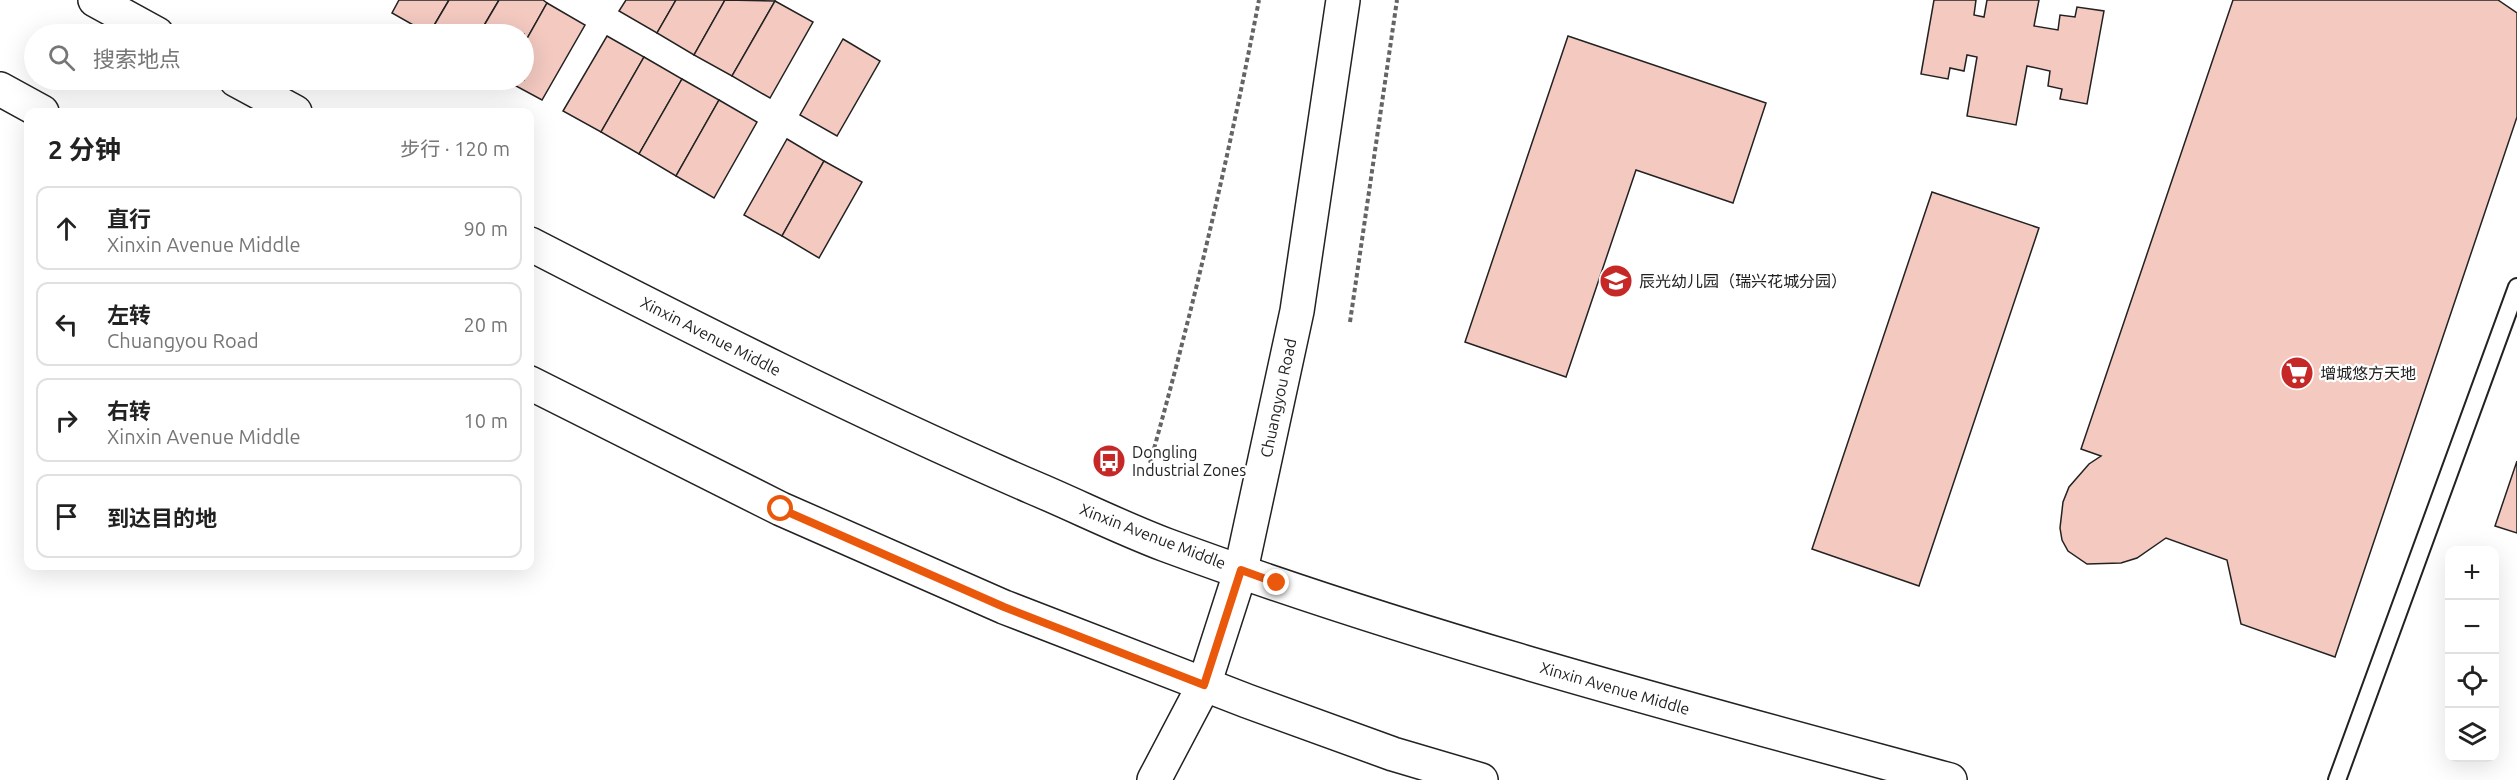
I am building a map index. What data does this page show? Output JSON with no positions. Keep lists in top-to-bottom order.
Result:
{
  "streets": {
    "main road": ["Xinxin Avenue Middle", "Chuangyou Road"]
  },
  "crossings": [
    ["Xinxin Avenue Middle", "Chuangyou Road"]
  ],
  "places": {
    "school or university": ["辰光幼儿园（瑞兴花城分园）"],
    "supermarket": ["增城悠方天地"],
    "bus stop": ["Dongling Industrial Zones"]
  },
  "page": {
    "search": "搜索地点",
    "heading": ["2 分钟", "步行 · 120 m"],
    "list": [
      ["直行", "Xinxin Avenue Middle", "90 m"],
      ["左转", "Chuangyou Road", "20 m"],
      ["右转", "Xinxin Avenue Middle", "10 m"],
      "到达目的地"
    ],
    "map_buttons": ["+", "−"]
  }
}
